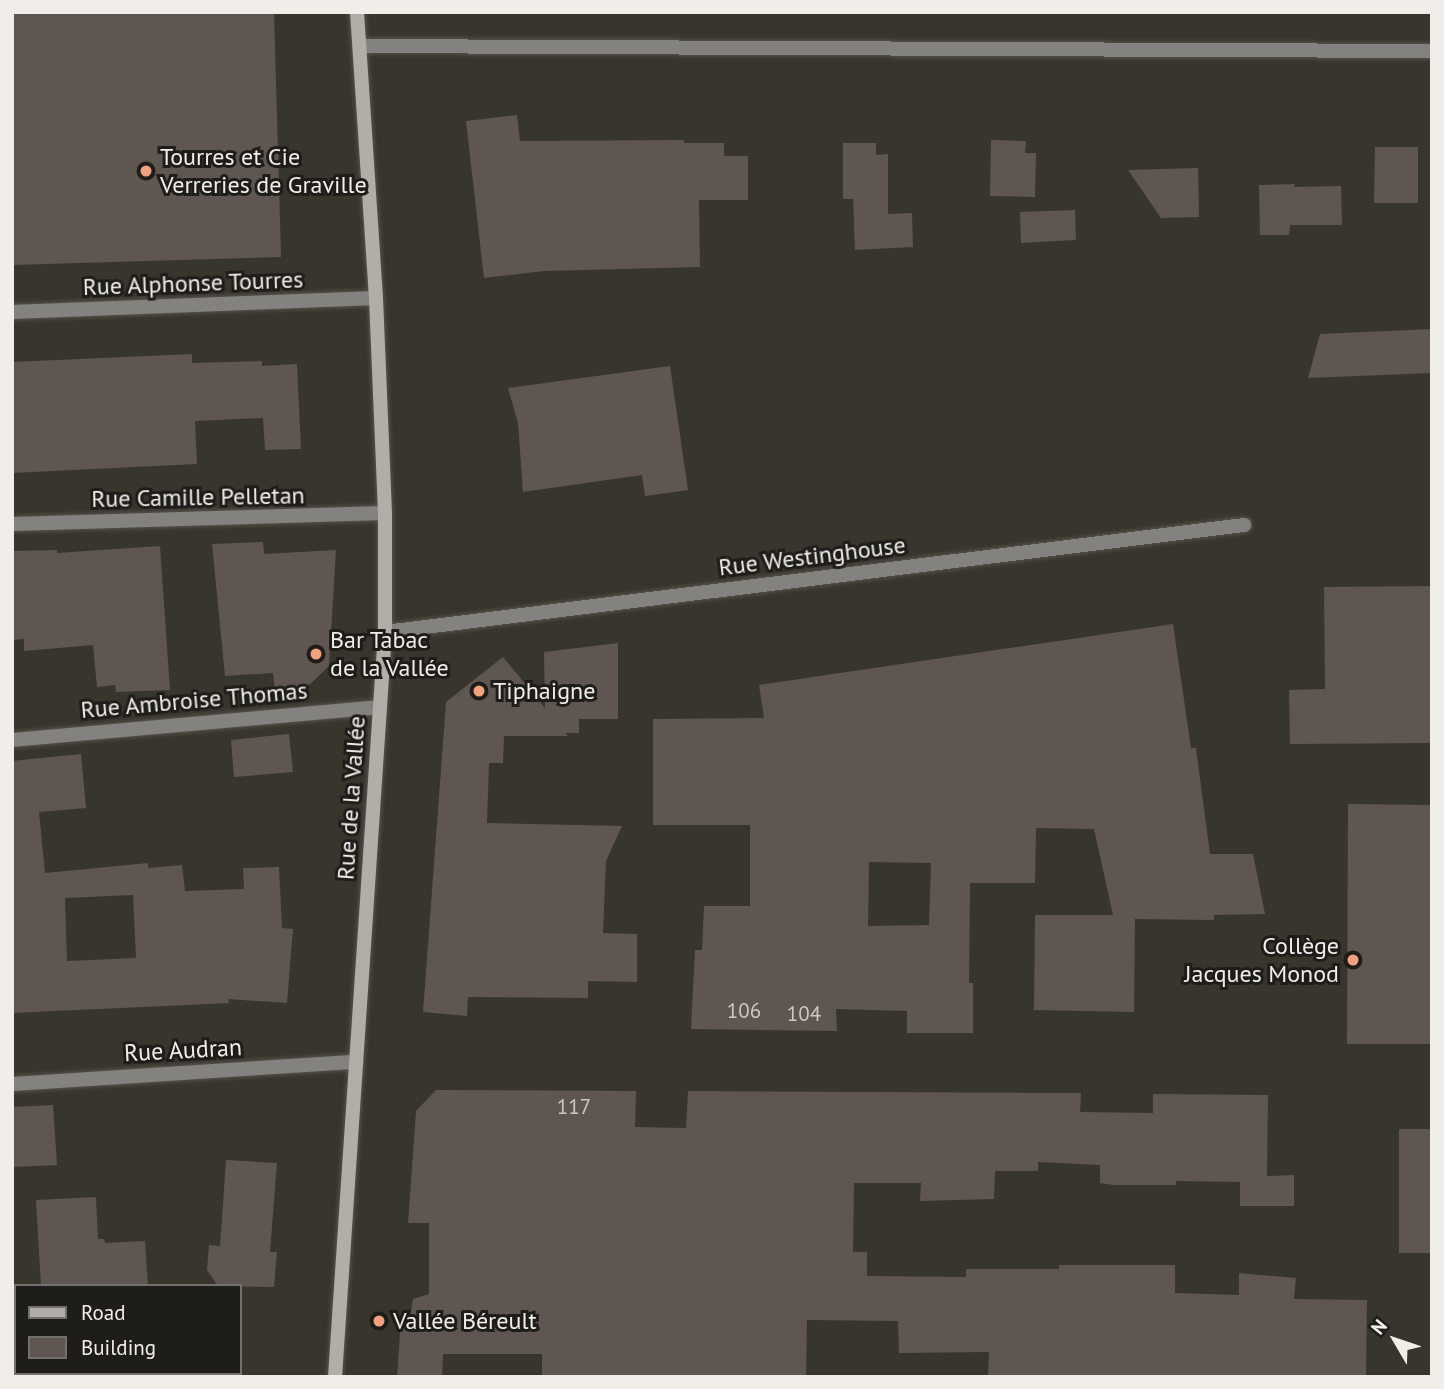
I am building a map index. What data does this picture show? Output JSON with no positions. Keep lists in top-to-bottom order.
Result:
{
  "streets": {
    "street": [
      "Rue Alphonse Tourres",
      "Rue Camille Pelletan",
      "Rue Westinghouse",
      "Rue Ambroise Thomas",
      "Rue de la Vallée",
      "Rue Audran"
    ]
  },
  "crossings": [
    ["Rue Alphonse Tourres", "Rue de la Vallée"],
    ["Rue Camille Pelletan", "Rue de la Vallée"],
    ["Rue Westinghouse", "Rue de la Vallée"],
    ["Rue Ambroise Thomas", "Rue de la Vallée"],
    ["Rue de la Vallée", "Rue Audran"]
  ],
  "places": [
    "Tourres et Cie Verreries de Graville",
    "Bar Tabac de la Vallée",
    "Tiphaigne",
    "Collège Jacques Monod",
    "Vallée Béreult"
  ],
  "house_numbers": ["106", "104", "117"],
  "legend": ["Road", "Building"],
  "north": "top left"
}
